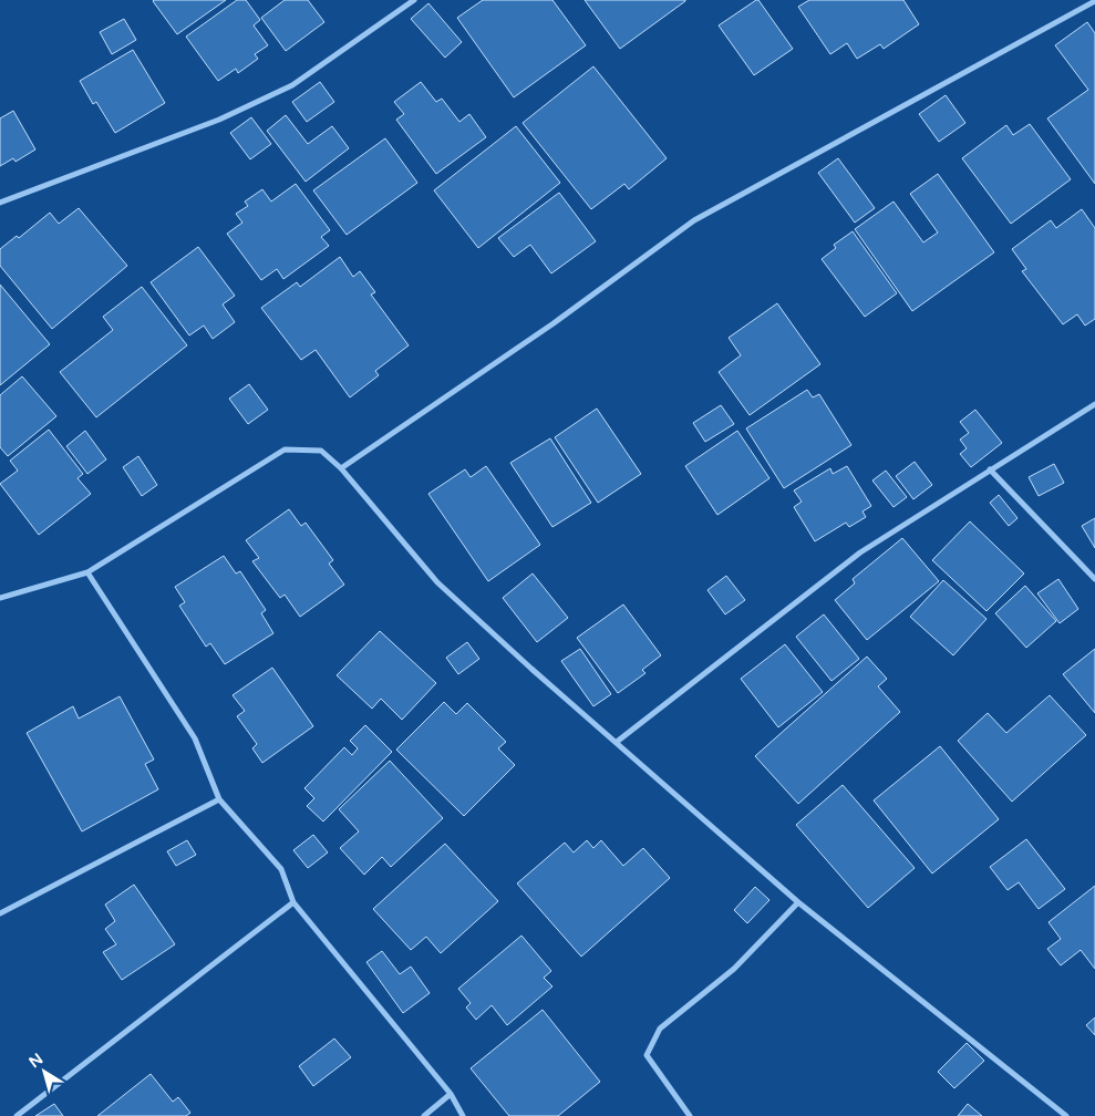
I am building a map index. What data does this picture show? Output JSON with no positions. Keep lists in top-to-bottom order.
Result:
{
  "north": "top left"
}
